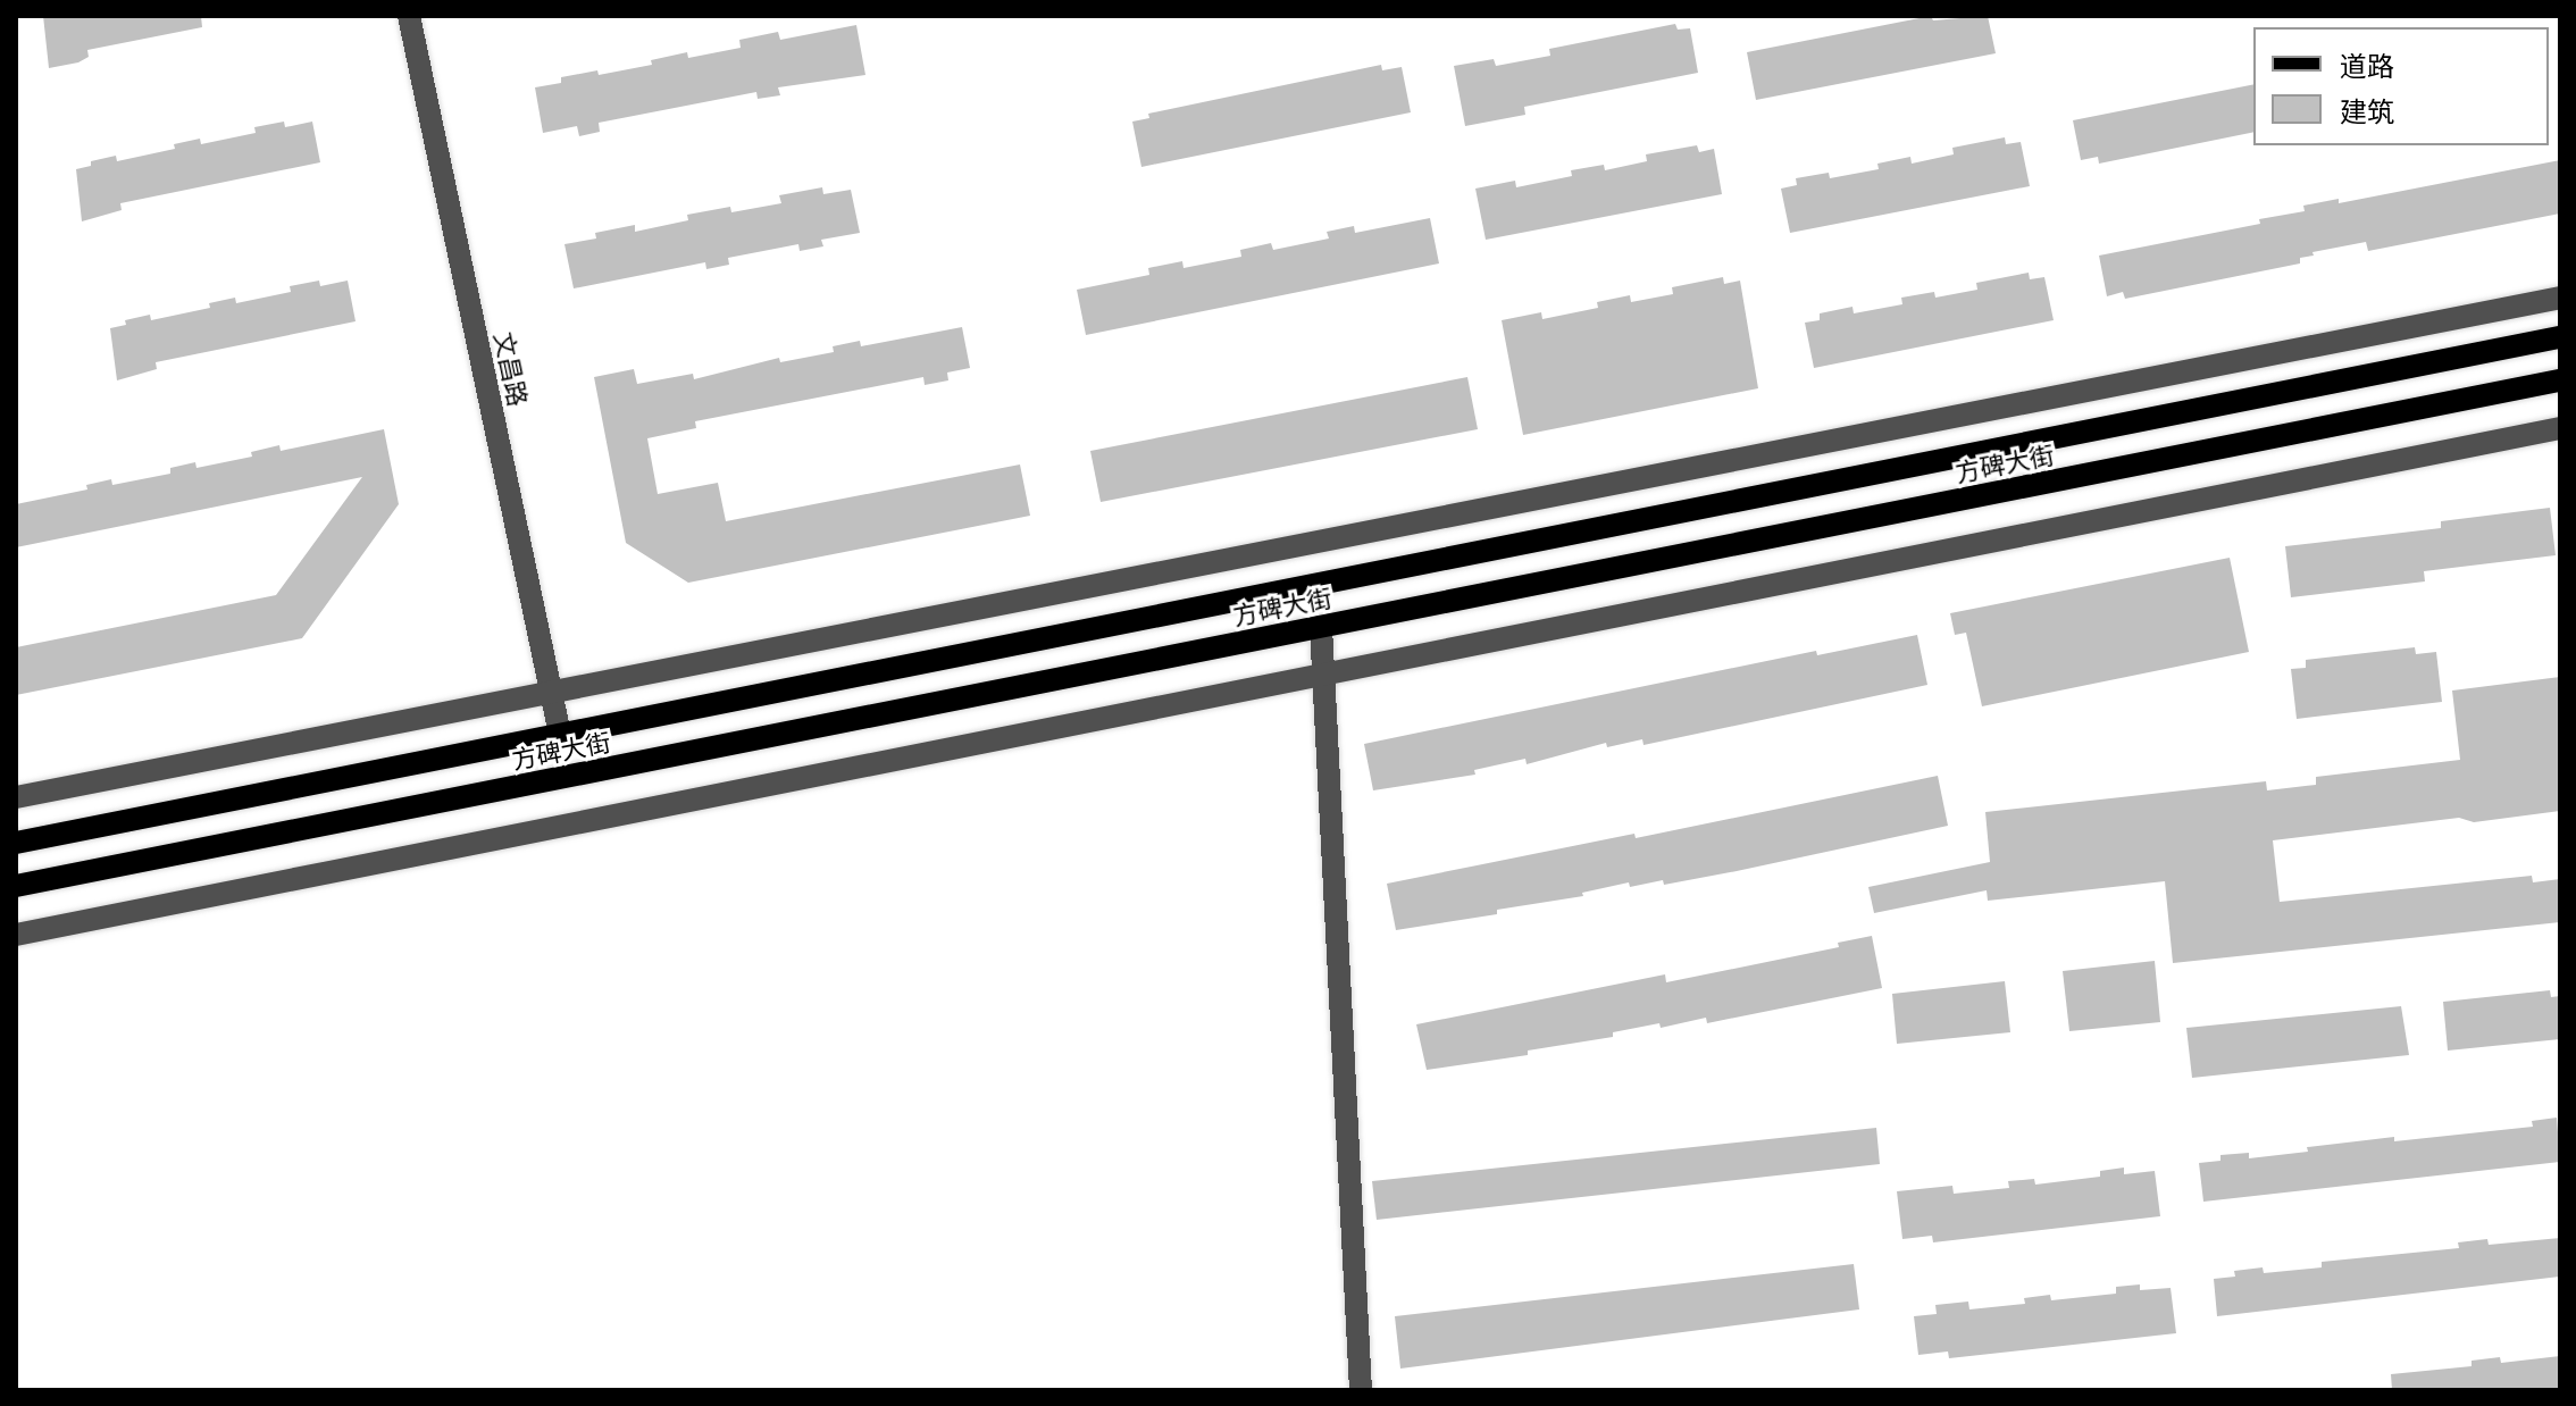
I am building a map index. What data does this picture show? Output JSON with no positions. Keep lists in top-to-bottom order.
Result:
{
  "streets": {
    "main road": ["方碑大街"],
    "street": ["文昌路"]
  },
  "crossings": [
    ["文昌路", "方碑大街"]
  ],
  "legend": ["道路", "建筑"]
}
